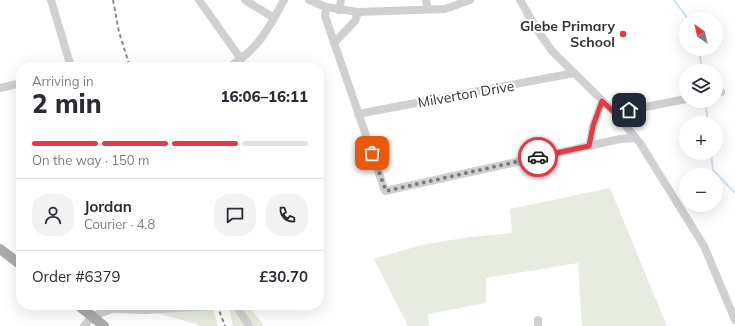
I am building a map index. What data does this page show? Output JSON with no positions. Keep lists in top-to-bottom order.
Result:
{
  "streets": {
    "street": ["Milverton Drive"]
  },
  "places": ["Glebe Primary School"],
  "north": "top left",
  "page": {
    "map_buttons": ["+", "−"],
    "heading": ["2 min", "Arriving in", "16:06–16:11"],
    "panel": [
      "Jordan",
      "Courier · 4.8",
      "Order #6379",
      "£30.70"
    ],
    "bar": "On the way · 150 m"
  }
}
